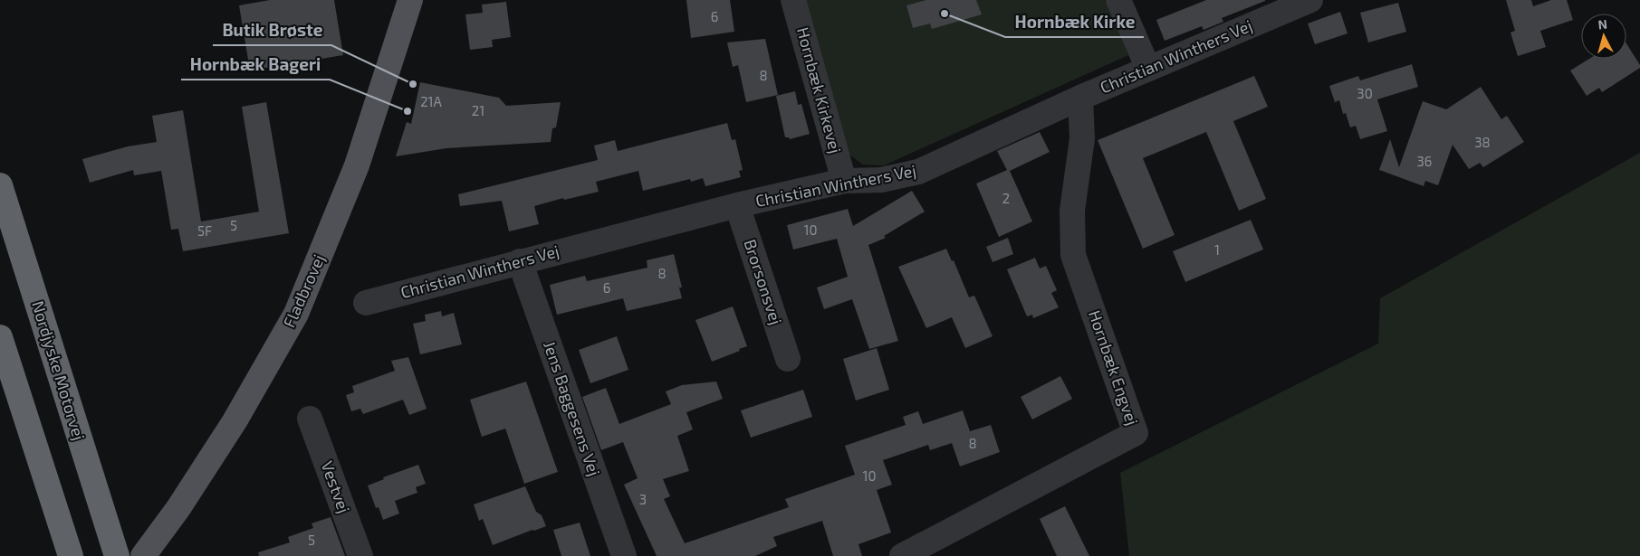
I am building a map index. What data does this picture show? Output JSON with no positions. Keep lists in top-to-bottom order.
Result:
{
  "streets": {
    "highway": ["Nordjyske Motorvej"],
    "main road": ["Fladbrovej"],
    "street": [
      "Christian Winthers Vej",
      "Hornbæk Kirkevej",
      "Brorsonsvej",
      "Hornbæk Engvej",
      "Jens Baggesens Vej",
      "Vestvej"
    ]
  },
  "crossings": [
    ["Christian Winthers Vej", "Hornbæk Kirkevej"],
    ["Christian Winthers Vej", "Brorsonsvej"],
    ["Christian Winthers Vej", "Hornbæk Engvej"],
    ["Christian Winthers Vej", "Jens Baggesens Vej"]
  ],
  "places": ["Hornbæk Kirke", "Butik Brøste", "Hornbæk Bageri"],
  "house_numbers": [
    "6",
    "8",
    "30",
    "21A",
    "21",
    "38",
    "36",
    "2",
    "5",
    "10",
    "5F",
    "1",
    "8",
    "6",
    "8",
    "10",
    "3",
    "5"
  ],
  "north": "top"
}
